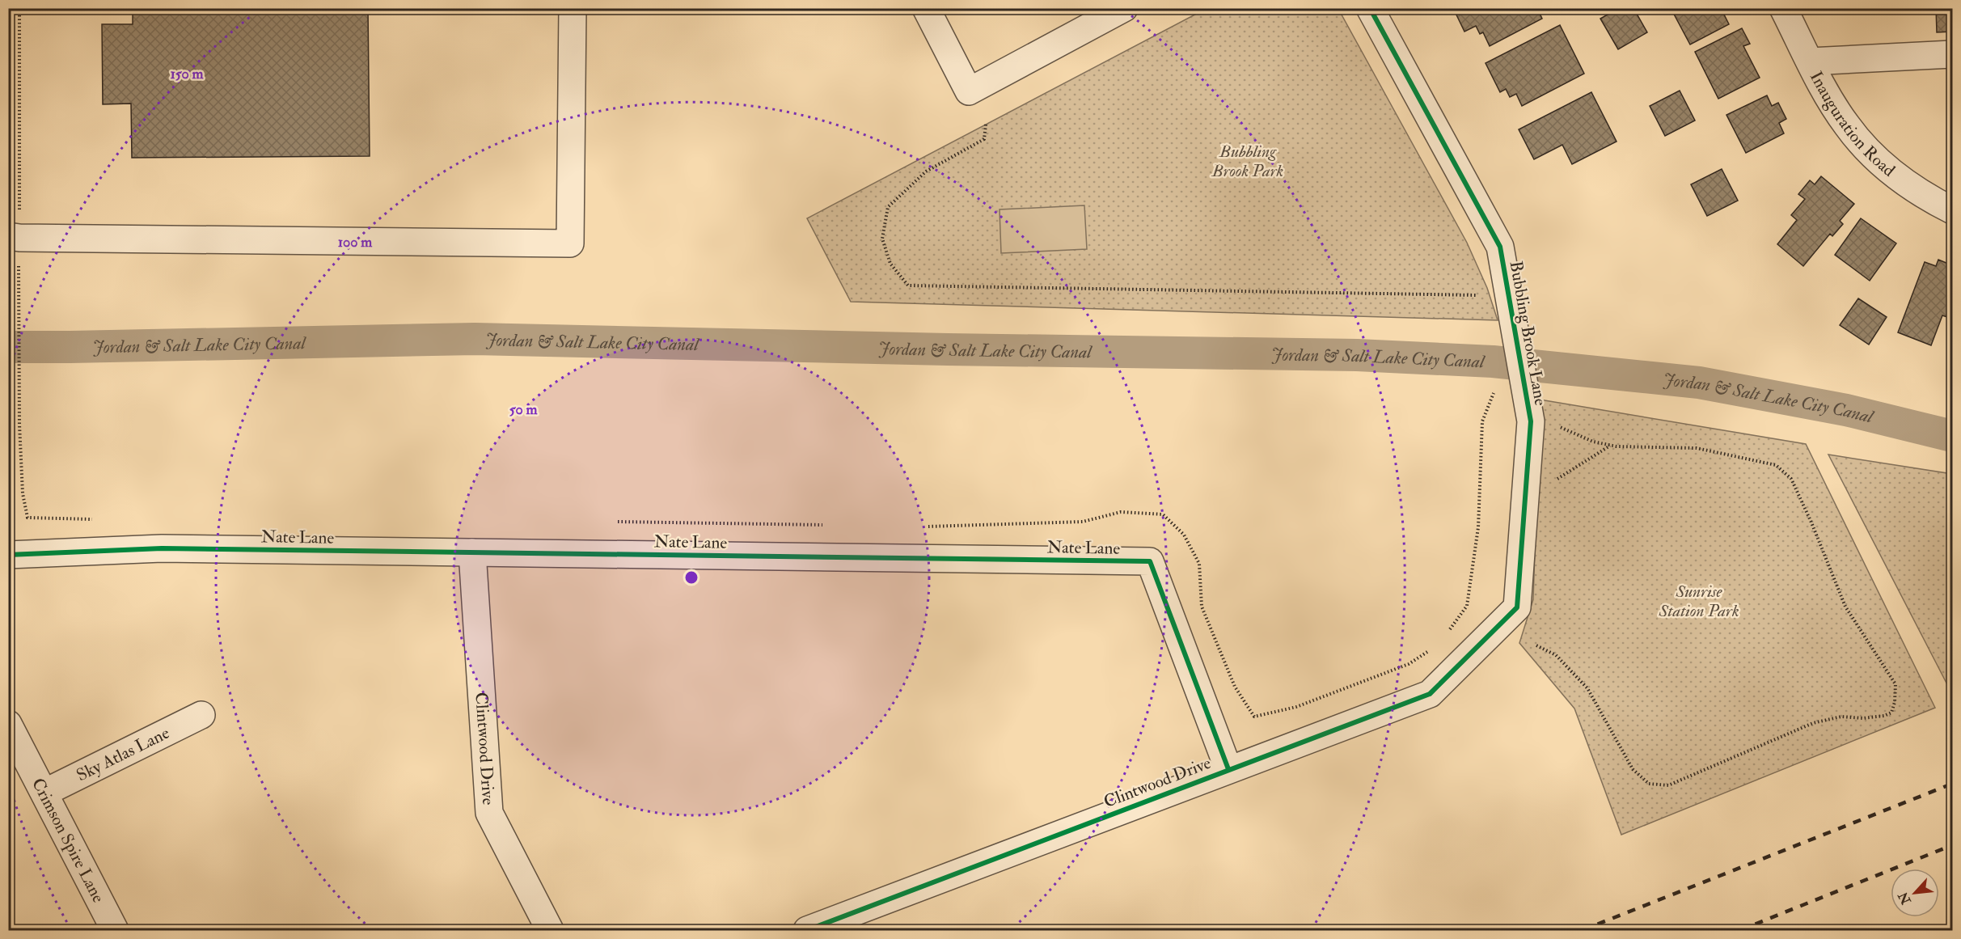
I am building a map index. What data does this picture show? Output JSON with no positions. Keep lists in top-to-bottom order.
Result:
{
  "streets": {
    "street": [
      "Inauguration Road",
      "Bubbling Brook Lane",
      "Nate Lane",
      "Clintwood Drive",
      "Sky Atlas Lane",
      "Crimson Spire Lane"
    ]
  },
  "crossings": [
    ["Bubbling Brook Lane", "Clintwood Drive"],
    ["Nate Lane", "Clintwood Drive"],
    ["Sky Atlas Lane", "Crimson Spire Lane"]
  ],
  "water": ["Jordan & Salt Lake City Canal"],
  "parks": ["Bubbling Brook Park", "Sunrise Station Park"],
  "north": "bottom left",
  "rings": ["150 m", "100 m", "50 m"]
}
